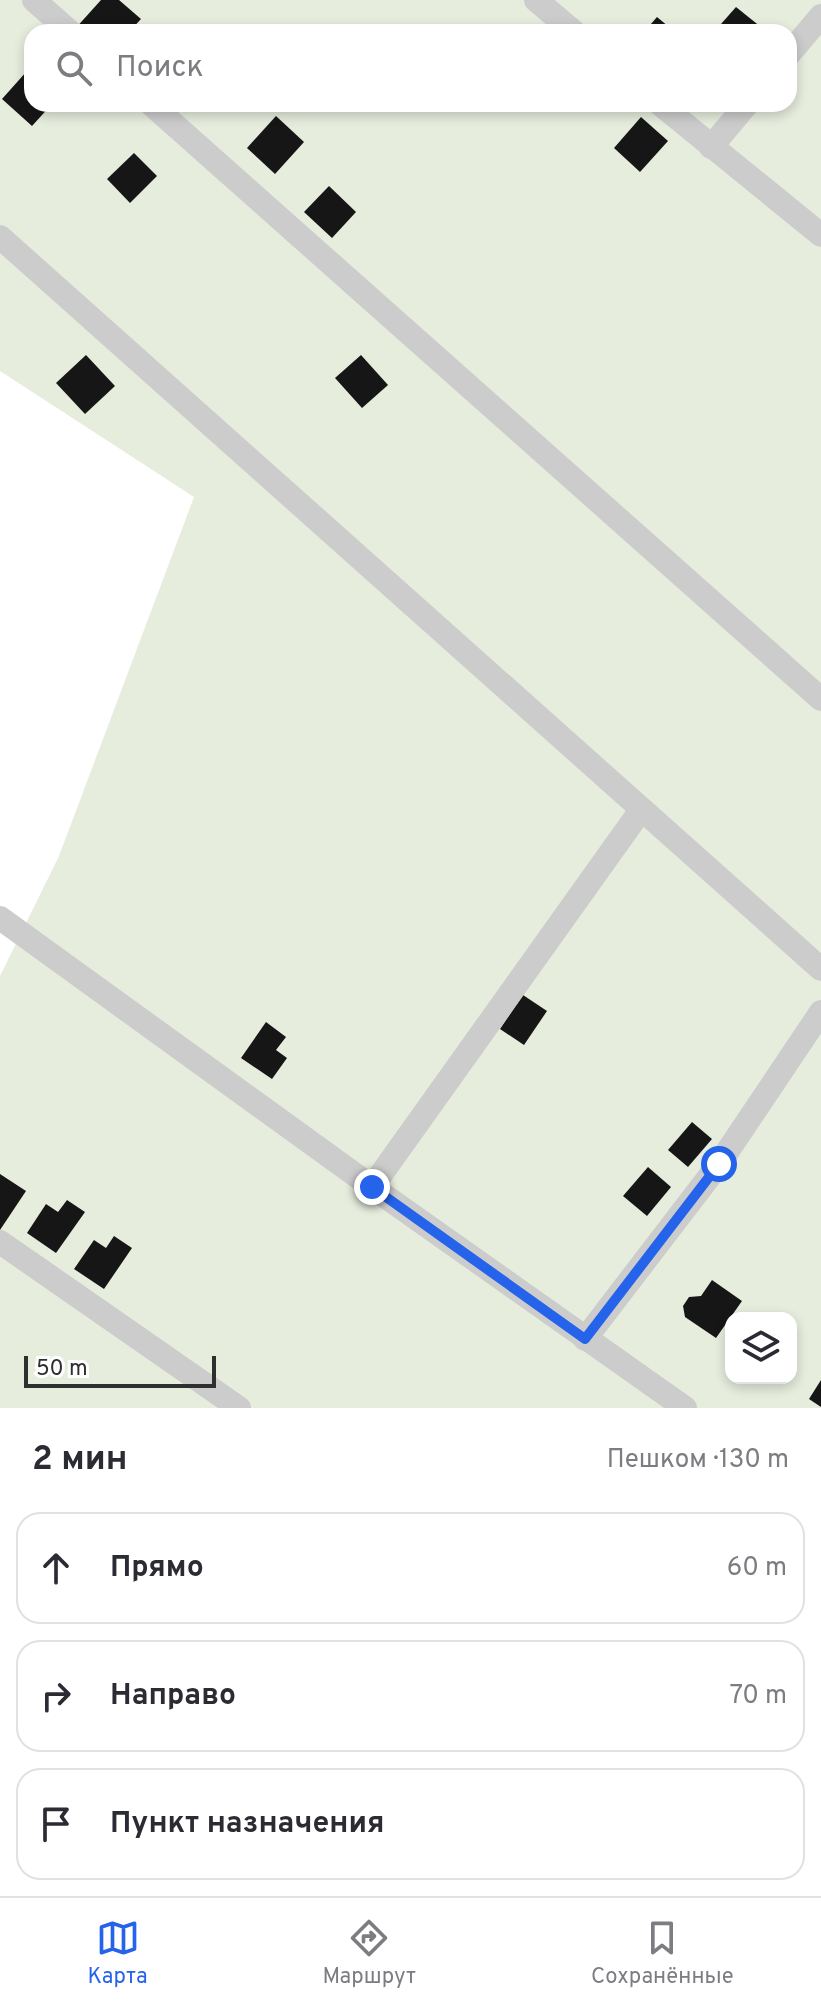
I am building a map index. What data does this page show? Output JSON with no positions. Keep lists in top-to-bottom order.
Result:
{
  "scale_bar": "50 m",
  "page": {
    "search": "Поиск",
    "scale": "50 m",
    "heading": ["2 мин", "Пешком · 130 m"],
    "list": [
      ["Прямо", "60 m"],
      ["Направо", "70 m"],
      "Пункт назначения"
    ],
    "nav": ["Карта", "Маршрут", "Сохранённые"]
  }
}
